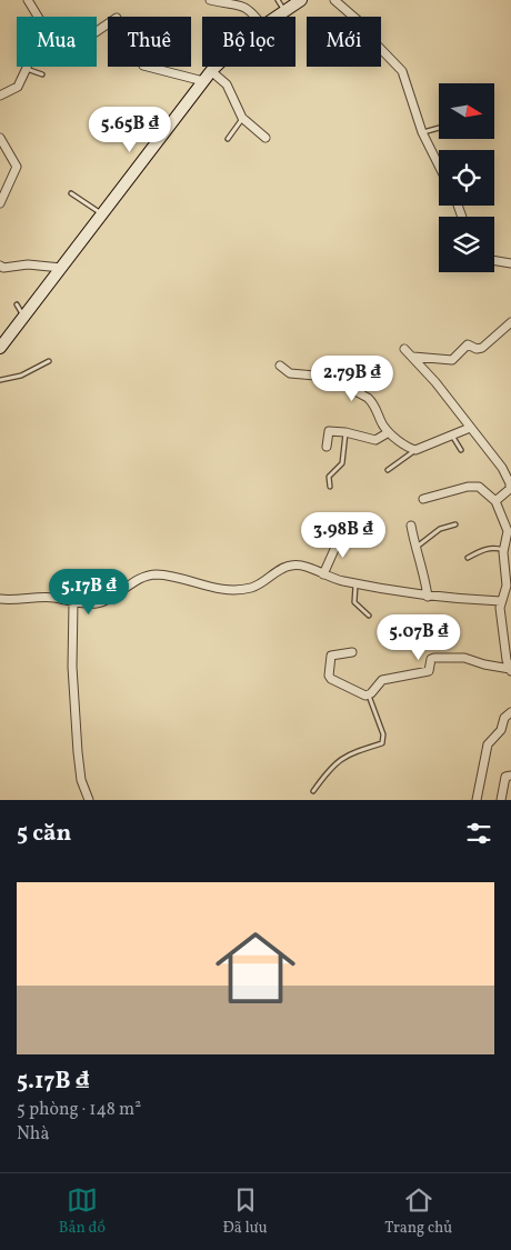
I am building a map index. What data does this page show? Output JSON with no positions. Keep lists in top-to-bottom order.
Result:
{
  "north": "right",
  "page": {
    "chip": [
      "Mua",
      "Thuê",
      "Bộ lọc",
      "Mới"
    ],
    "price": [
      "5.65B ₫",
      "2.79B ₫",
      "3.98B ₫",
      "5.17B ₫",
      "5.07B ₫"
    ],
    "heading": "5 căn",
    "list": [
      {
        "name": "5.17B ₫",
        "note": "5 phòng · 148 m² · Nhà"
      }
    ],
    "tabs": ["Bản đồ", "Đã lưu", "Trang chủ"]
  }
}
